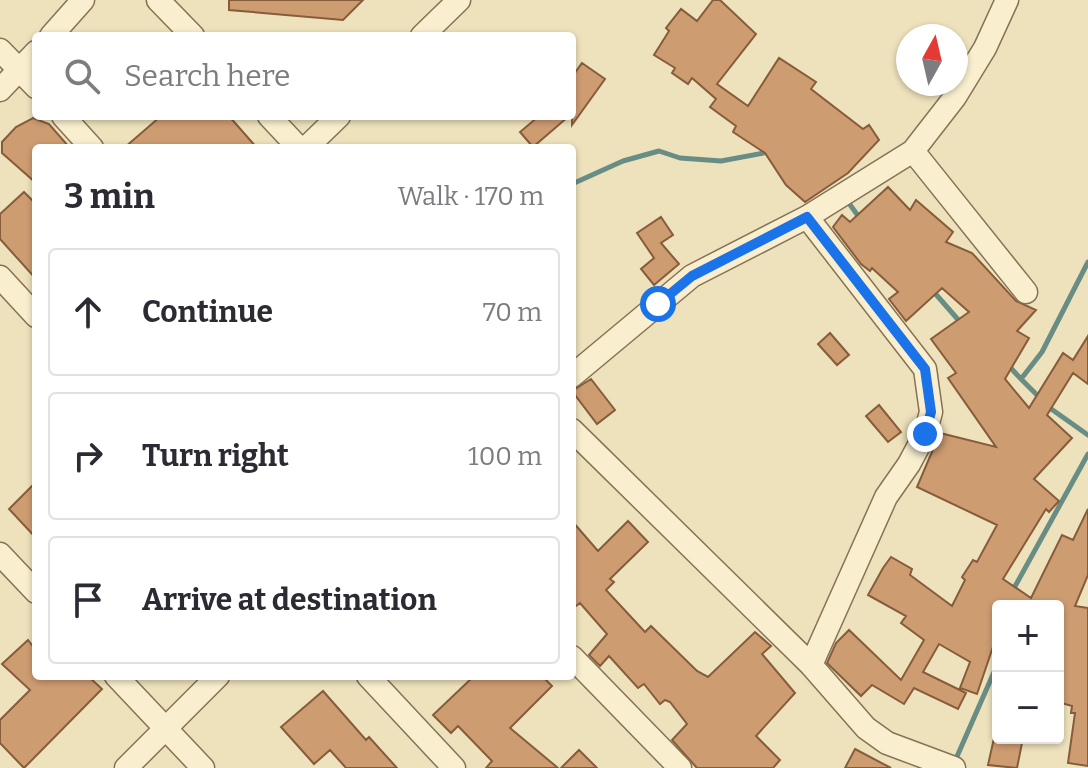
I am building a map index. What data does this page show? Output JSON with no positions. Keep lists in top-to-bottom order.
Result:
{
  "north": "top",
  "page": {
    "search": "Search here",
    "heading": ["3 min", "Walk · 170 m"],
    "list": [
      ["Continue", "70 m"],
      ["Turn right", "100 m"],
      "Arrive at destination"
    ],
    "map_buttons": ["+", "−"]
  }
}
